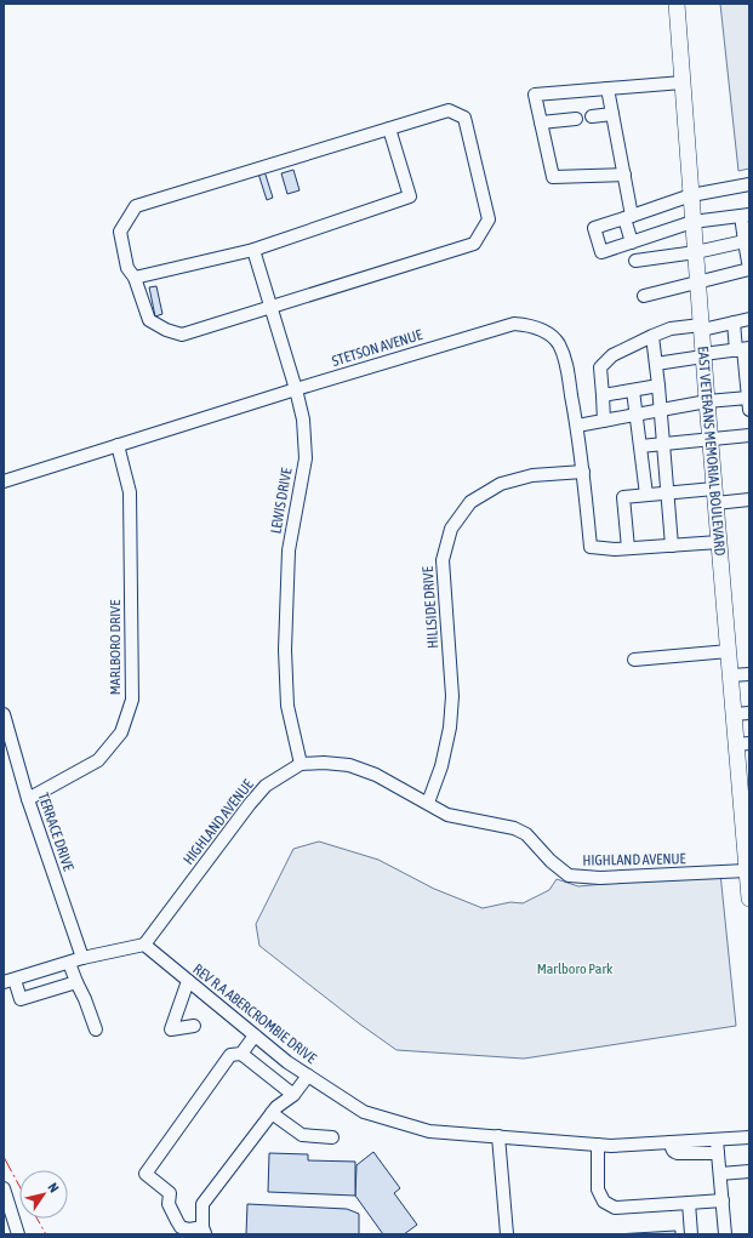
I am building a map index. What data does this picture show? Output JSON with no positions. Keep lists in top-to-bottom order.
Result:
{
  "streets": {
    "main road": ["EAST VETERANS MEMORIAL BOULEVARD"],
    "street": [
      "STETSON AVENUE",
      "LEWIS DRIVE",
      "HILLSIDE DRIVE",
      "MARLBORO DRIVE",
      "HIGHLAND AVENUE",
      "TERRACE DRIVE",
      "REV R A ABERCROMBIE DRIVE"
    ]
  },
  "crossings": [
    ["STETSON AVENUE", "LEWIS DRIVE"],
    ["STETSON AVENUE", "HILLSIDE DRIVE"],
    ["STETSON AVENUE", "MARLBORO DRIVE"],
    ["EAST VETERANS MEMORIAL BOULEVARD", "HIGHLAND AVENUE"],
    ["LEWIS DRIVE", "HIGHLAND AVENUE"],
    ["HILLSIDE DRIVE", "HIGHLAND AVENUE"],
    ["MARLBORO DRIVE", "TERRACE DRIVE"],
    ["HIGHLAND AVENUE", "REV R A ABERCROMBIE DRIVE"]
  ],
  "parks": ["Marlboro Park"],
  "north": "top right"
}
